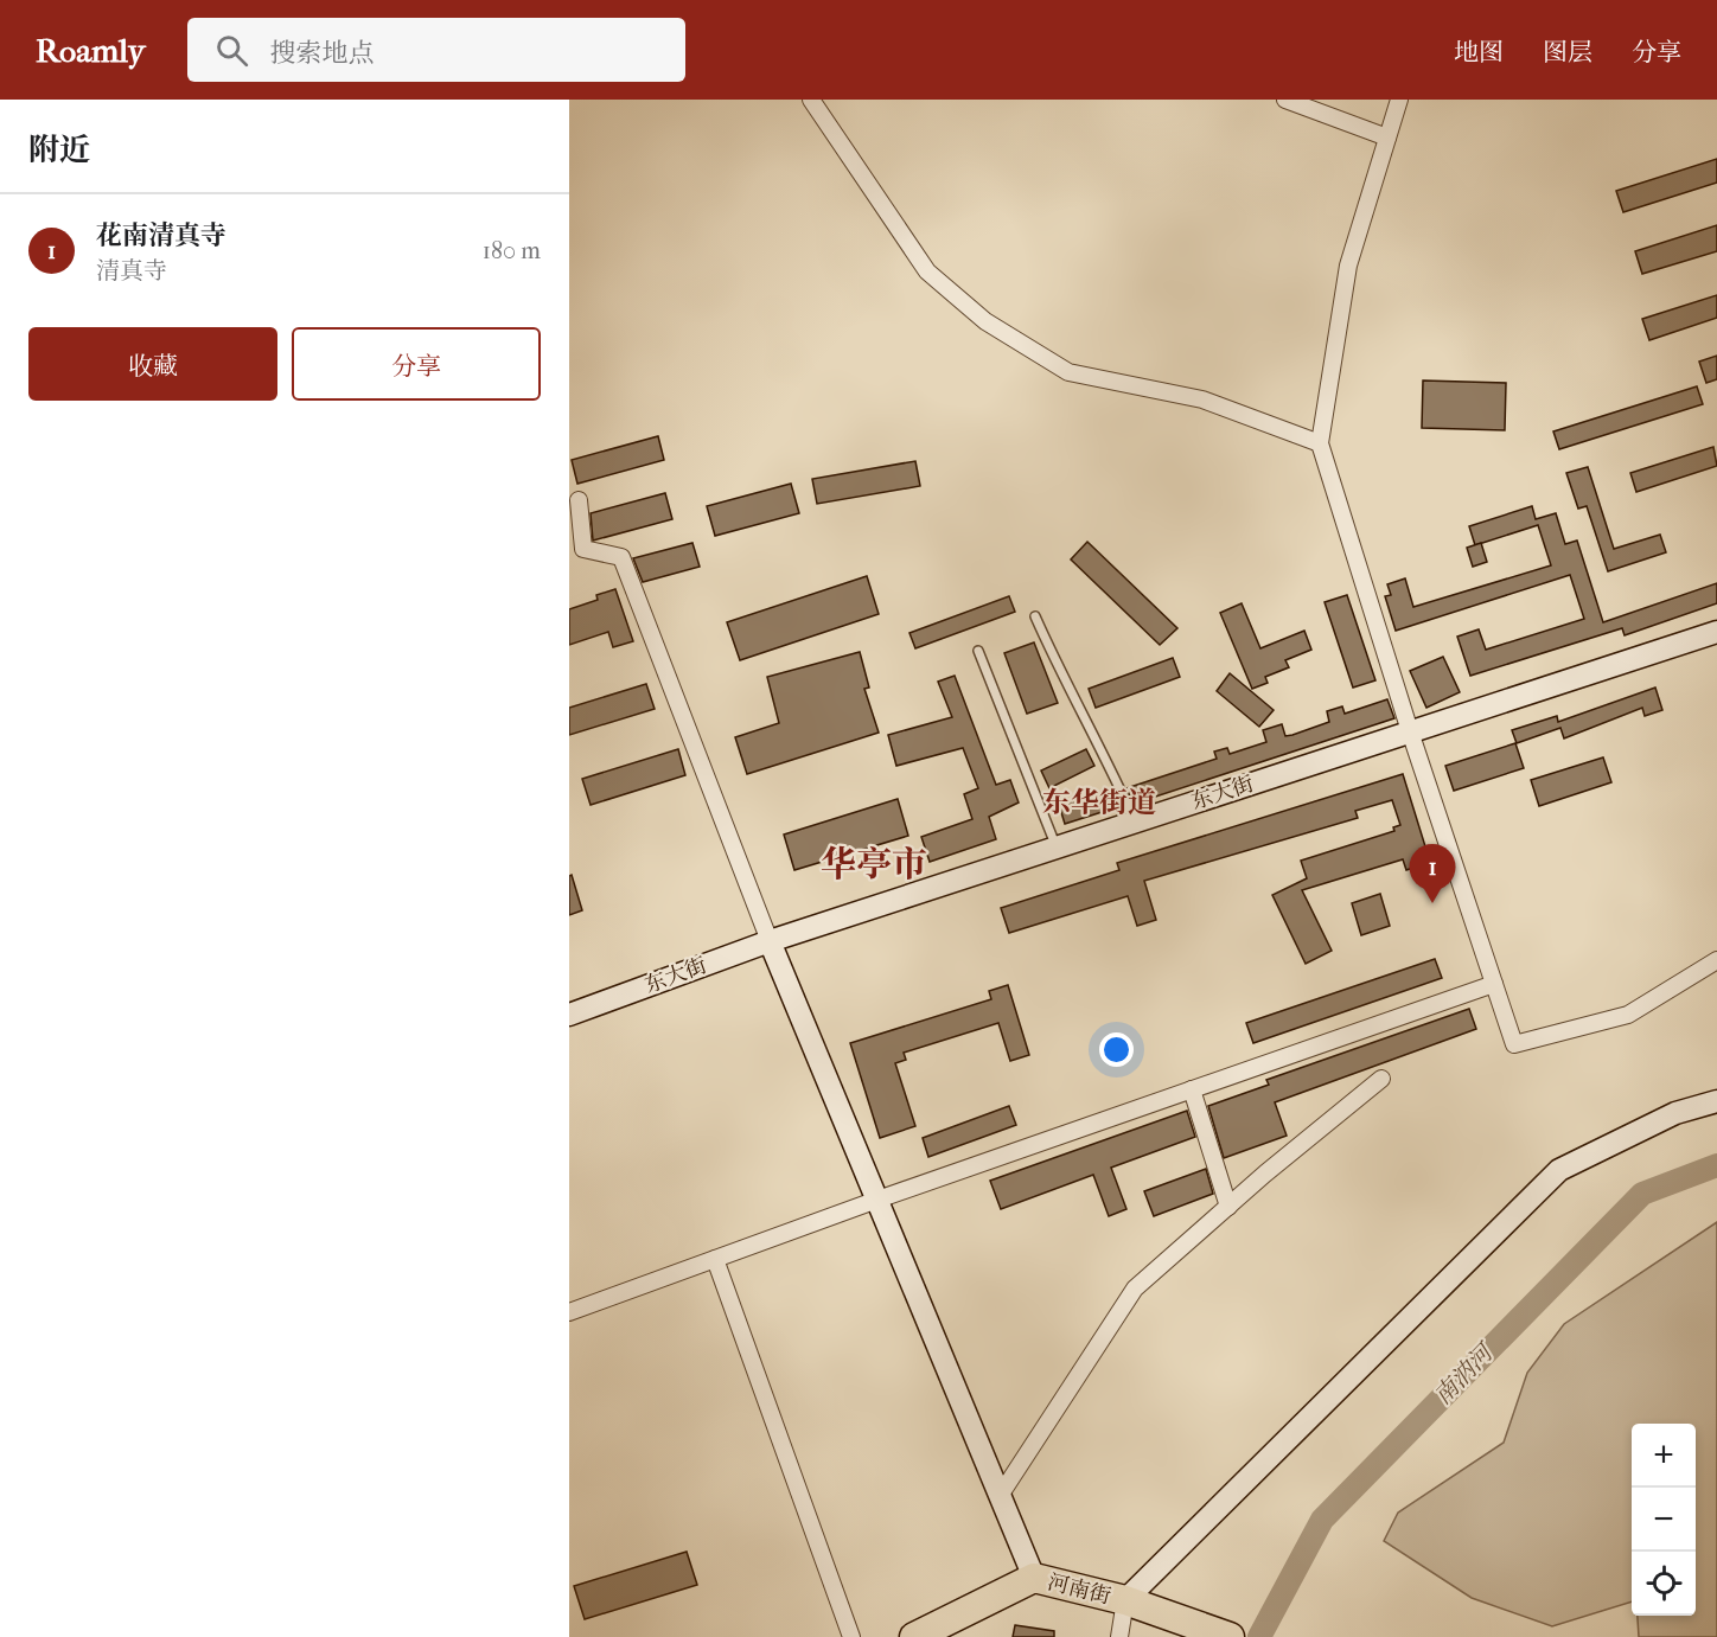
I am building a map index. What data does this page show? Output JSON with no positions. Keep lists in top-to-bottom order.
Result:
{
  "streets": {
    "highway": ["河南街"],
    "street": ["东大街"]
  },
  "districts": ["东华街道", "华亭市"],
  "water": ["南汭河"],
  "page": {
    "header": "Roamly",
    "search": "搜索地点",
    "nav": ["地图", "图层", "分享"],
    "heading": "附近",
    "list": [
      {
        "mark": "1",
        "name": "花南清真寺",
        "note": "清真寺",
        "value": "180 m"
      }
    ],
    "buttons": ["收藏", "分享"],
    "pins": "1",
    "map_buttons": ["+", "−"]
  }
}
